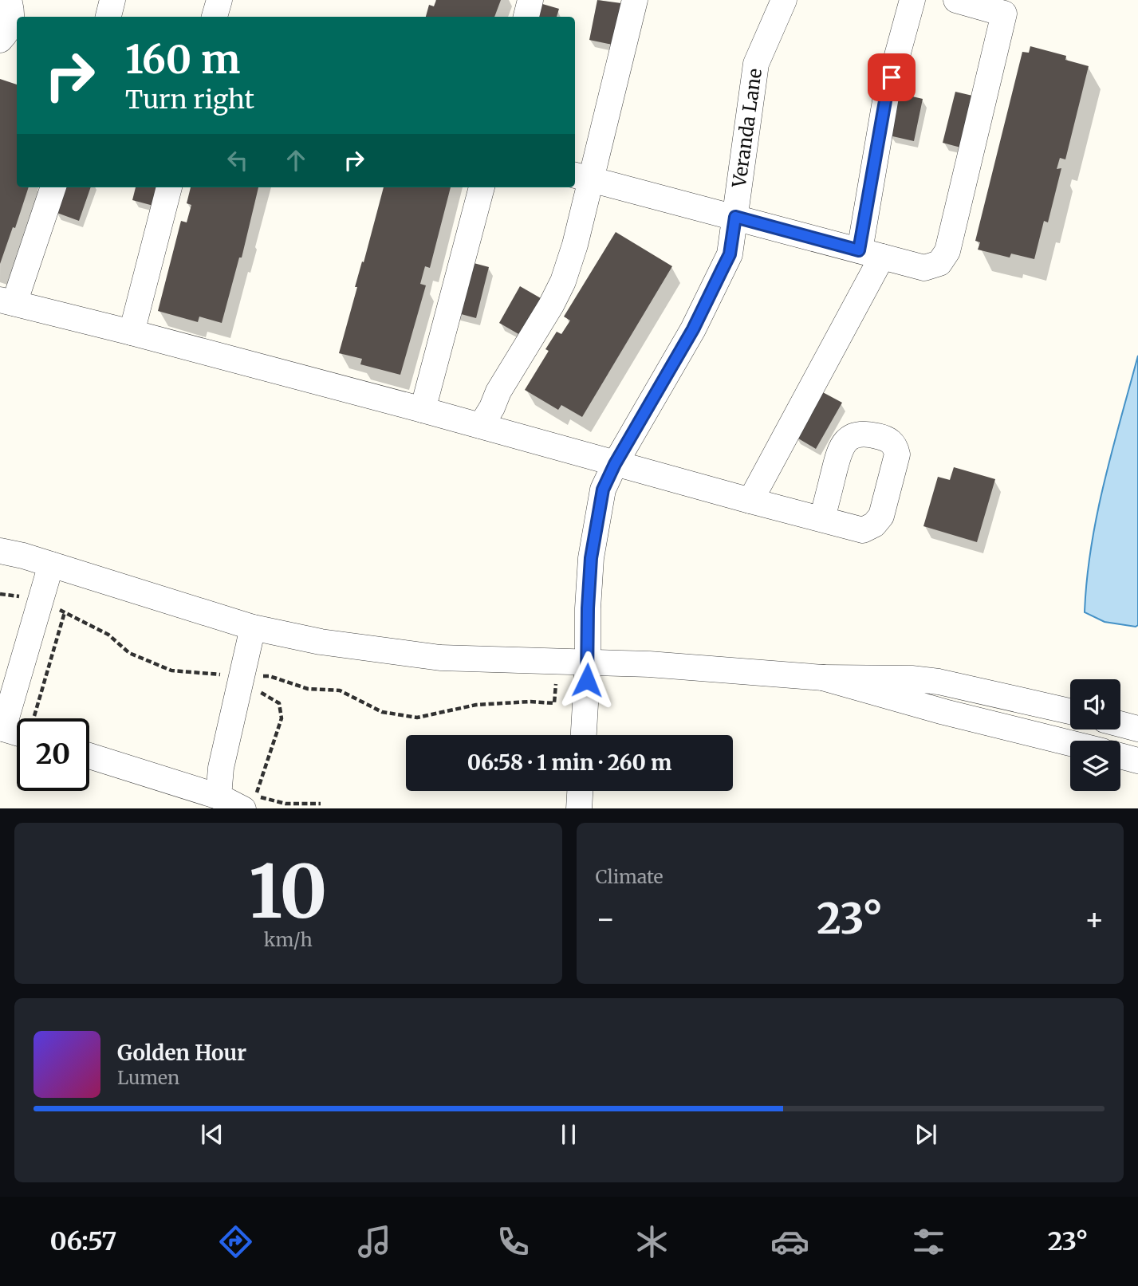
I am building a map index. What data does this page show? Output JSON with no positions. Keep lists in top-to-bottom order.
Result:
{
  "streets": {
    "street": ["Veranda Lane"]
  },
  "page": {
    "turn": ["160 m", "Turn right"],
    "limit": "20",
    "trip": "06:58 · 1 min · 260 m",
    "tile": [
      ["10", "km/h"],
      "Climate"
    ],
    "heat": ["−", "23°", "+"],
    "song": ["Golden Hour", "Lumen"],
    "tabs": ["06:57", "23°"]
  }
}
